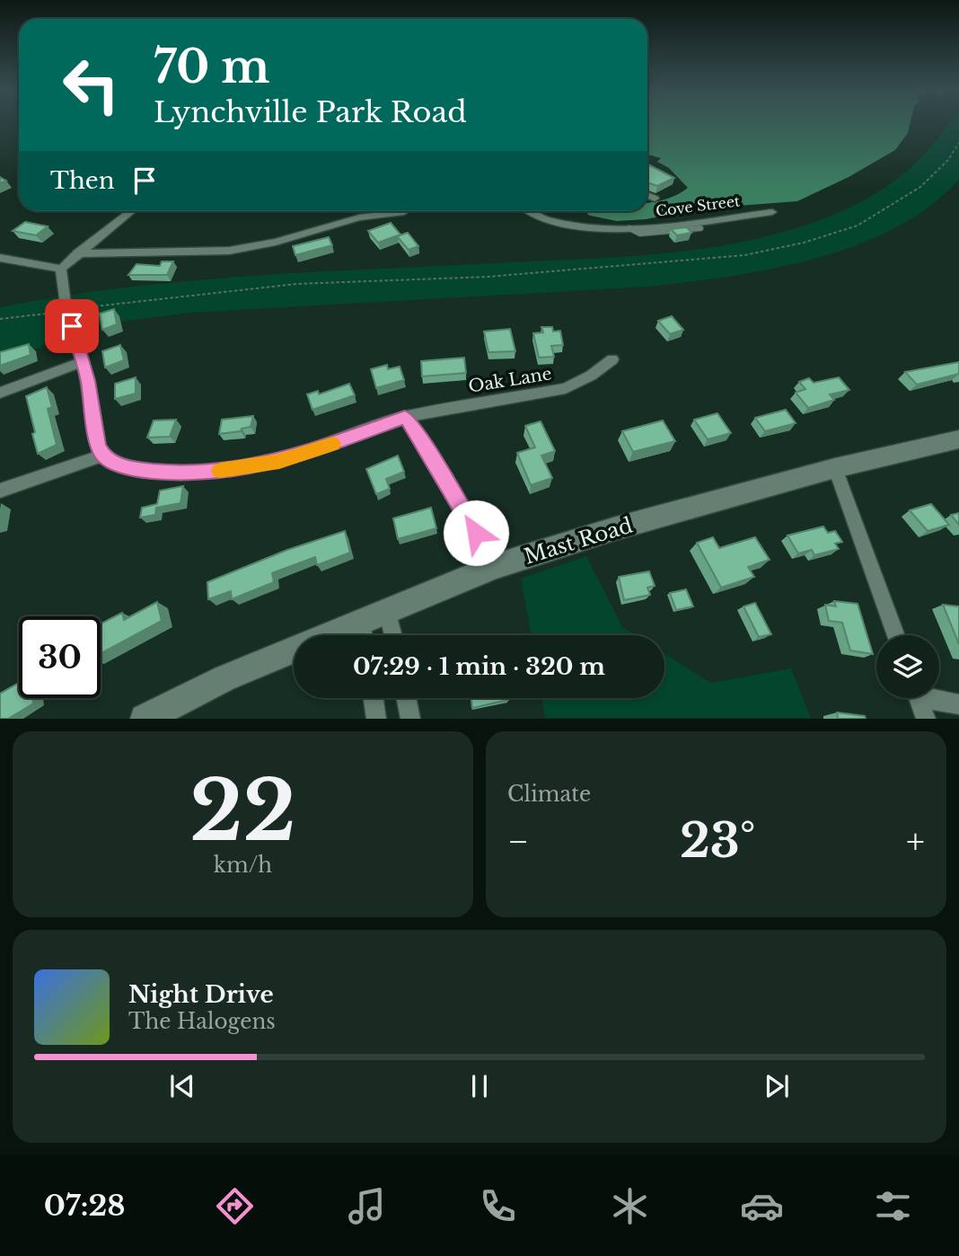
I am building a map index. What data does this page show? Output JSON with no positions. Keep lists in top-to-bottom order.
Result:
{
  "streets": {
    "main road": ["Mast Road"],
    "street": ["Cove Street", "Oak Lane"]
  },
  "page": {
    "turn": ["70 m", "Lynchville Park Road"],
    "then": "Then",
    "limit": "30",
    "trip": "07:29 · 1 min · 320 m",
    "tile": [
      ["22", "km/h"],
      "Climate"
    ],
    "heat": ["−", "23°", "+"],
    "song": ["Night Drive", "The Halogens"],
    "tabs": "07:28"
  }
}
